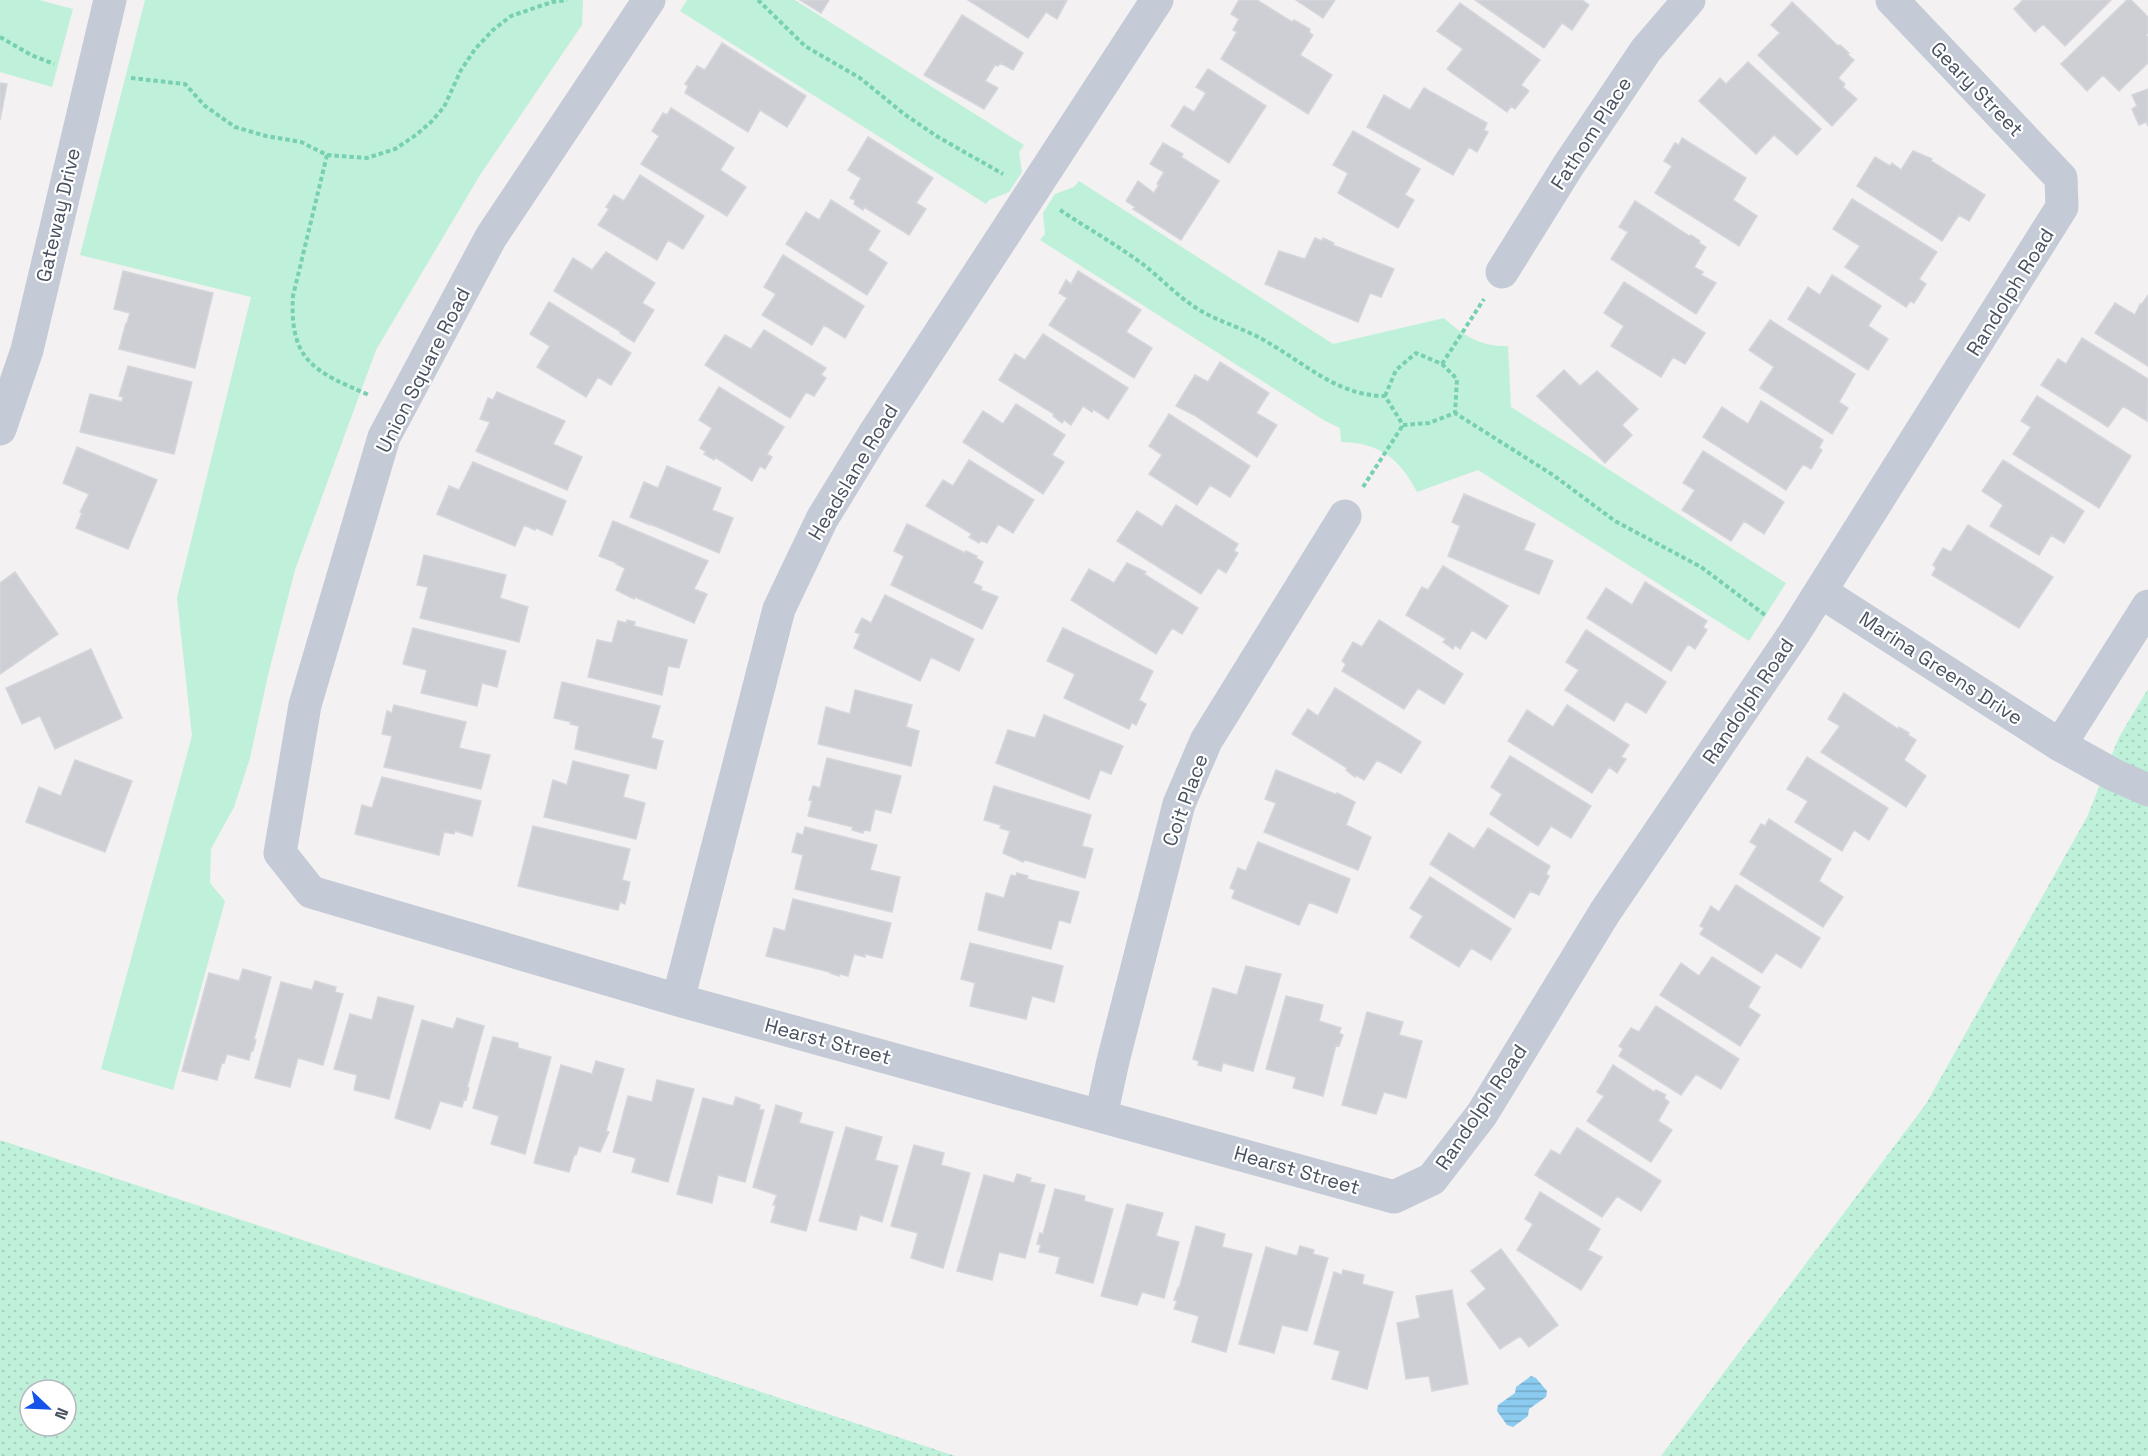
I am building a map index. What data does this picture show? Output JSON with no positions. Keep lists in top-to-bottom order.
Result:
{
  "streets": {
    "street": [
      "Geary Street",
      "Fathom Place",
      "Gateway Drive",
      "Randolph Road",
      "Union Square Road",
      "Headslane Road",
      "Marina Greens Drive",
      "Coit Place",
      "Hearst Street"
    ]
  },
  "crossings": [
    ["Geary Street", "Randolph Road"],
    ["Randolph Road", "Marina Greens Drive"],
    ["Randolph Road", "Hearst Street"],
    ["Union Square Road", "Hearst Street"],
    ["Headslane Road", "Hearst Street"],
    ["Coit Place", "Hearst Street"]
  ],
  "north": "bottom right"
}
